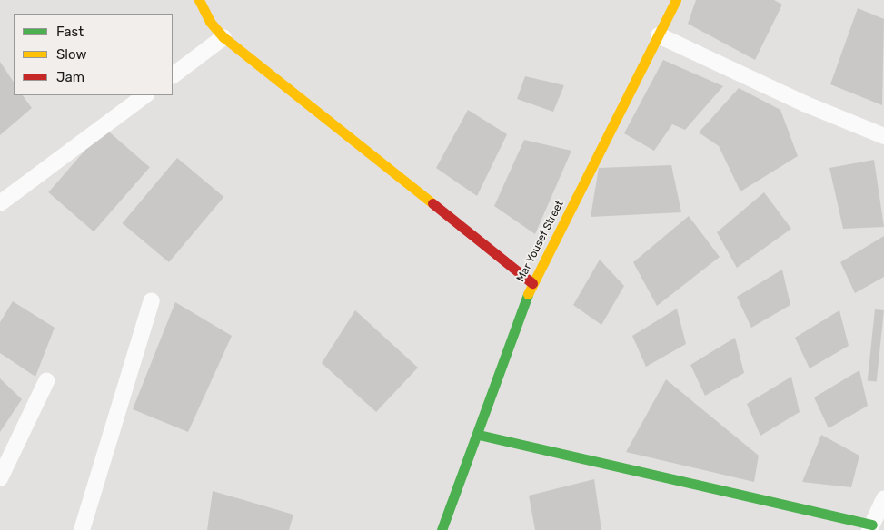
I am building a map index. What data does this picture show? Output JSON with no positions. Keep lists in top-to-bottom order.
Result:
{
  "streets": {
    "street": ["Mar Yousef Street"]
  },
  "legend": ["Fast", "Slow", "Jam"]
}
